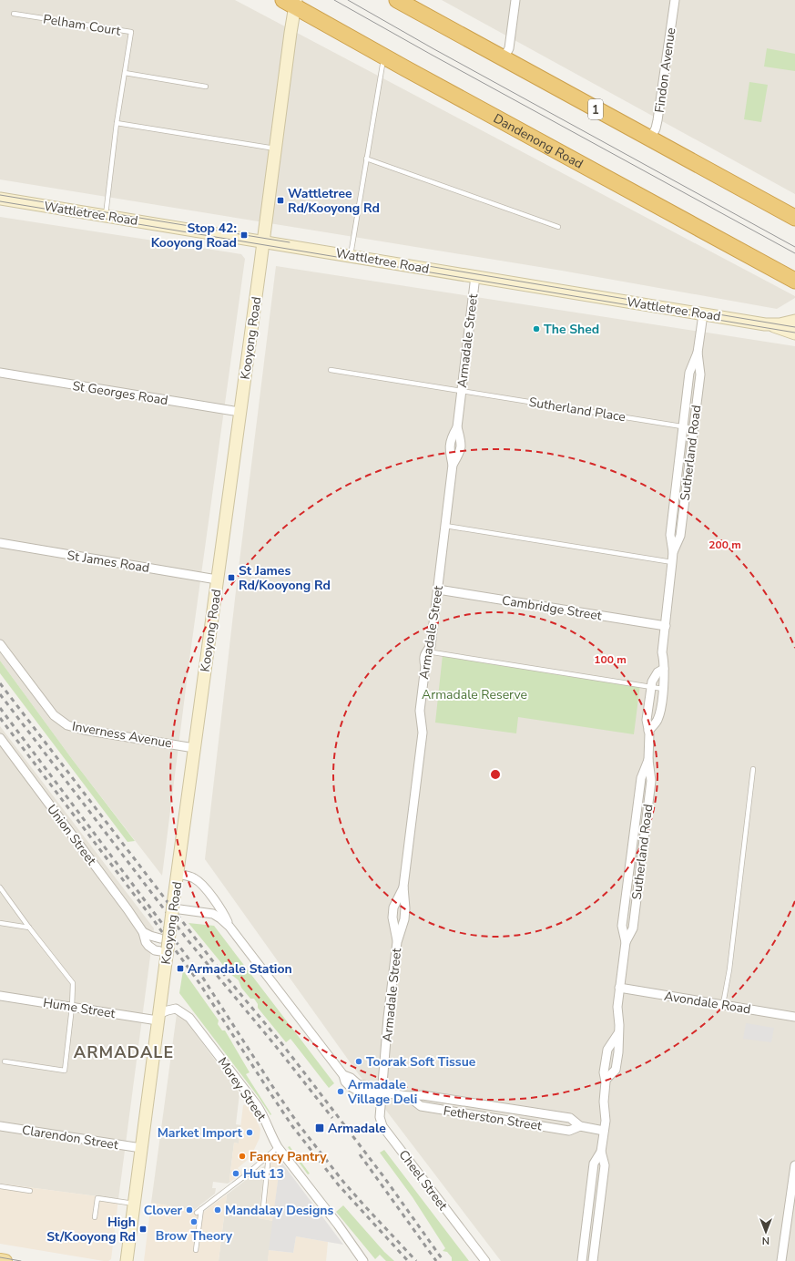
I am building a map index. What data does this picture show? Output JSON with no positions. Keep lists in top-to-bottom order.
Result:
{
  "streets": {
    "highway": ["1", "Dandenong Road"],
    "street": [
      "Findon Avenue",
      "Wattletree Road",
      "Kooyong Road",
      "Armadale Street",
      "St Georges Road",
      "Sutherland Road",
      "St James Road",
      "Cambridge Street",
      "Inverness Avenue",
      "Union Street",
      "Avondale Road",
      "Hume Street",
      "Morey Street",
      "Fetherston Street",
      "Clarendon Street",
      "Cheel Street"
    ],
    "lane": ["Pelham Court", "Sutherland Place"]
  },
  "crossings": [
    ["Findon Avenue", "1"],
    ["Dandenong Road", "Kooyong Road"],
    ["Wattletree Road", "Kooyong Road"],
    ["Wattletree Road", "Armadale Street"],
    ["Wattletree Road", "Sutherland Road"],
    ["Kooyong Road", "St Georges Road"],
    ["Kooyong Road", "St James Road"],
    ["Kooyong Road", "Inverness Avenue"],
    ["Kooyong Road", "Union Street"],
    ["Kooyong Road", "Hume Street"],
    ["Kooyong Road", "Morey Street"],
    ["Kooyong Road", "Clarendon Street"],
    ["Armadale Street", "Sutherland Place"],
    ["Armadale Street", "Cambridge Street"],
    ["Armadale Street", "Fetherston Street"],
    ["Armadale Street", "Cheel Street"],
    ["Sutherland Place", "Sutherland Road"],
    ["Sutherland Road", "Cambridge Street"],
    ["Sutherland Road", "Avondale Road"],
    ["Hume Street", "Morey Street"],
    ["Fetherston Street", "Cheel Street"]
  ],
  "districts": ["ARMADALE"],
  "parks": ["Armadale Reserve"],
  "places": {
    "transit": [
      "Wattletree Rd/Kooyong Rd",
      "Stop 42: Kooyong Road",
      "St James Rd/Kooyong Rd",
      "Armadale Station",
      "Armadale",
      "High St/Kooyong Rd"
    ],
    "other": [
      "The Shed",
      "Toorak Soft Tissue",
      "Armadale Village Deli",
      "Market Import",
      "Fancy Pantry",
      "Hut 13",
      "Clover",
      "Mandalay Designs",
      "Brow Theory"
    ]
  },
  "north": "bottom",
  "rings": ["200 m", "100 m"]
}
